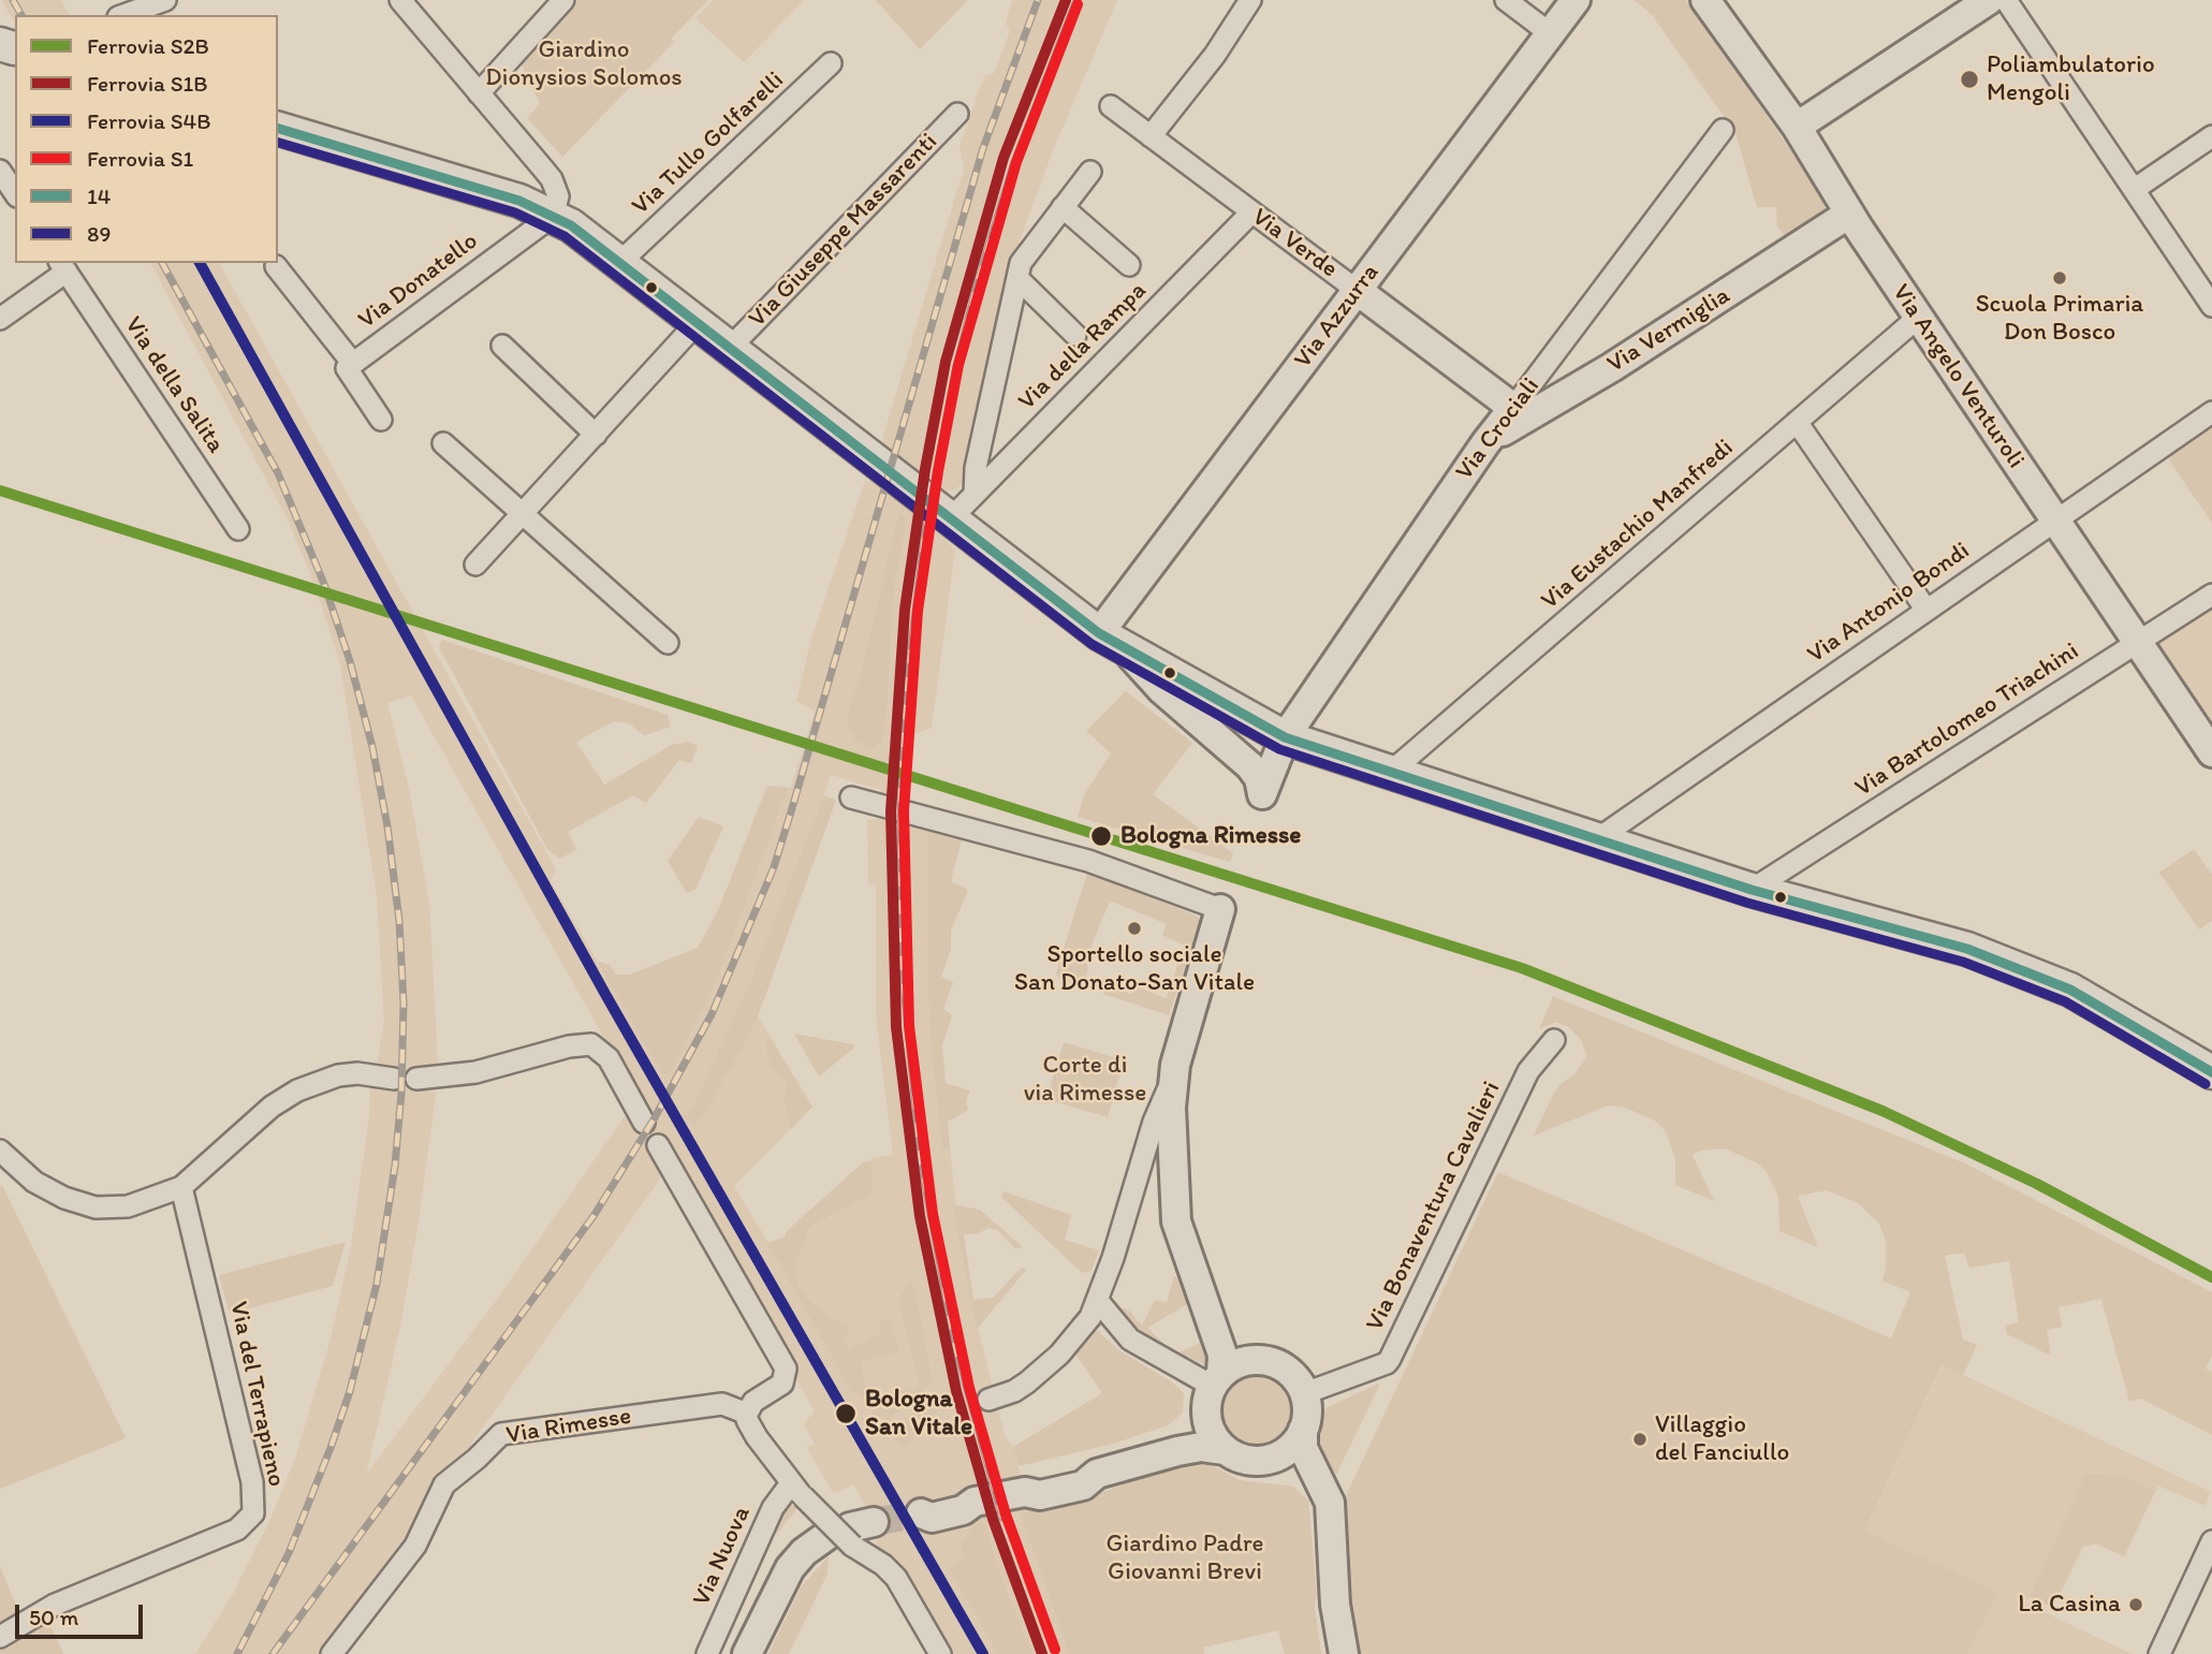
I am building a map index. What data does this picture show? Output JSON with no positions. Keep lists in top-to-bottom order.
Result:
{
  "streets": {
    "main road": [
      "Via Giuseppe Massarenti",
      "Via Verde",
      "Via Azzurra",
      "Via Vermiglia",
      "Via Angelo Venturoli",
      "Via Crociali"
    ],
    "street": [
      "Via Tullo Golfarelli",
      "Via Donatello",
      "Via della Rampa",
      "Via della Salita",
      "Via Eustachio Manfredi",
      "Via Antonio Bondi",
      "Via Bartolomeo Triachini",
      "Via Bonaventura Cavalieri",
      "Via del Terrapieno",
      "Via Rimesse",
      "Via Nuova"
    ]
  },
  "crossings": [
    ["Via Tullo Golfarelli", "Via Giuseppe Massarenti"],
    ["Via Giuseppe Massarenti", "Via Donatello"],
    ["Via Giuseppe Massarenti", "Via Azzurra"],
    ["Via Giuseppe Massarenti", "Via della Rampa"],
    ["Via Giuseppe Massarenti", "Via Crociali"],
    ["Via Giuseppe Massarenti", "Via Eustachio Manfredi"],
    ["Via Giuseppe Massarenti", "Via Antonio Bondi"],
    ["Via Giuseppe Massarenti", "Via Bartolomeo Triachini"],
    ["Via Verde", "Via Azzurra"],
    ["Via Verde", "Via della Rampa"],
    ["Via Verde", "Via Crociali"],
    ["Via Vermiglia", "Via Angelo Venturoli"],
    ["Via Vermiglia", "Via Crociali"],
    ["Via Angelo Venturoli", "Via Eustachio Manfredi"],
    ["Via Angelo Venturoli", "Via Antonio Bondi"],
    ["Via Angelo Venturoli", "Via Bartolomeo Triachini"]
  ],
  "parks": ["Giardino Dionysios Solomos", "Corte di via Rimesse", "Giardino Padre Giovanni Brevi"],
  "places": [
    "Poliambulatorio Mengoli",
    "Scuola Primaria Don Bosco",
    "Bologna Rimesse",
    "Sportello sociale San Donato-San Vitale",
    "Bologna San Vitale",
    "Villaggio del Fanciullo",
    "La Casina"
  ],
  "lines": [
    "rail line S1B",
    "rail line S1",
    "transit line 14",
    "transit line 89",
    "rail line S4B",
    "rail line S2B"
  ],
  "legend": [
    "Ferrovia S2B",
    "Ferrovia S1B",
    "Ferrovia S4B",
    "Ferrovia S1",
    "14",
    "89"
  ],
  "scale_bar": "50 m"
}
